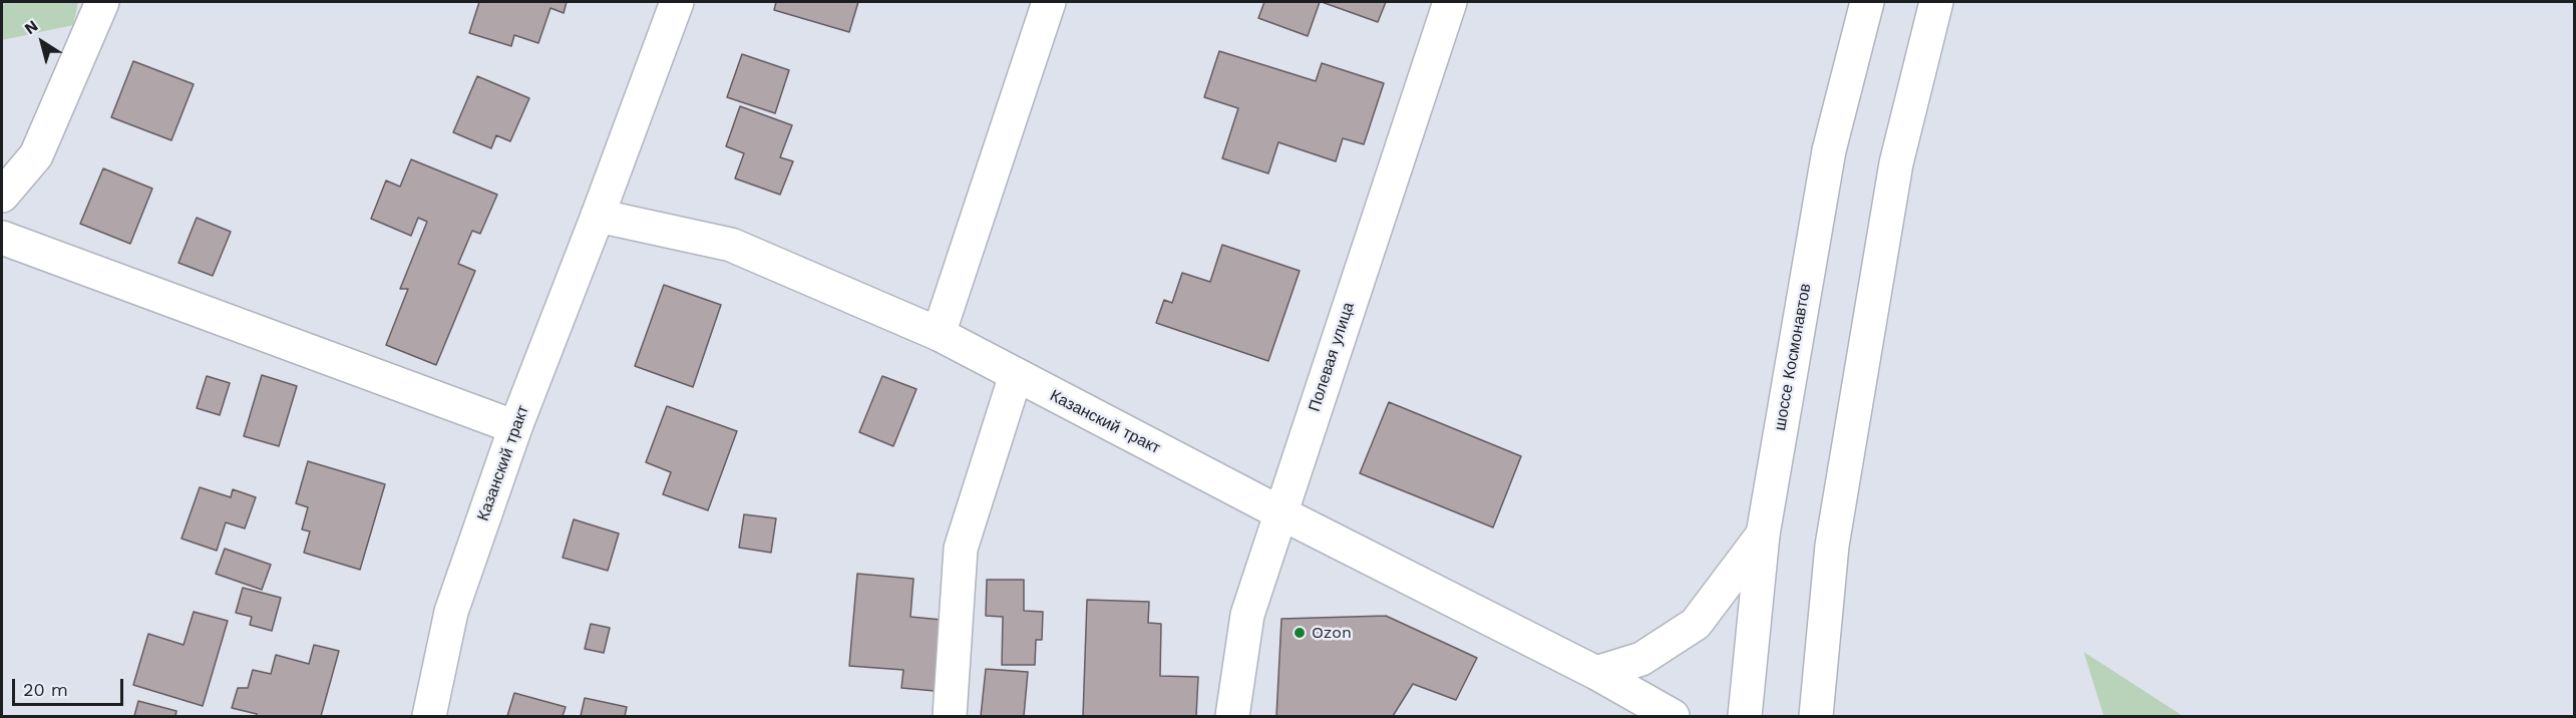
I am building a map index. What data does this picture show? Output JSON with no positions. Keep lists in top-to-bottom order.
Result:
{
  "streets": {
    "street": ["Полевая улица", "шоссе Космонавтов", "Казанский тракт"]
  },
  "crossings": [
    ["Полевая улица", "Казанский тракт"]
  ],
  "places": ["Ozon"],
  "scale_bar": "20 m",
  "north": "top left"
}
